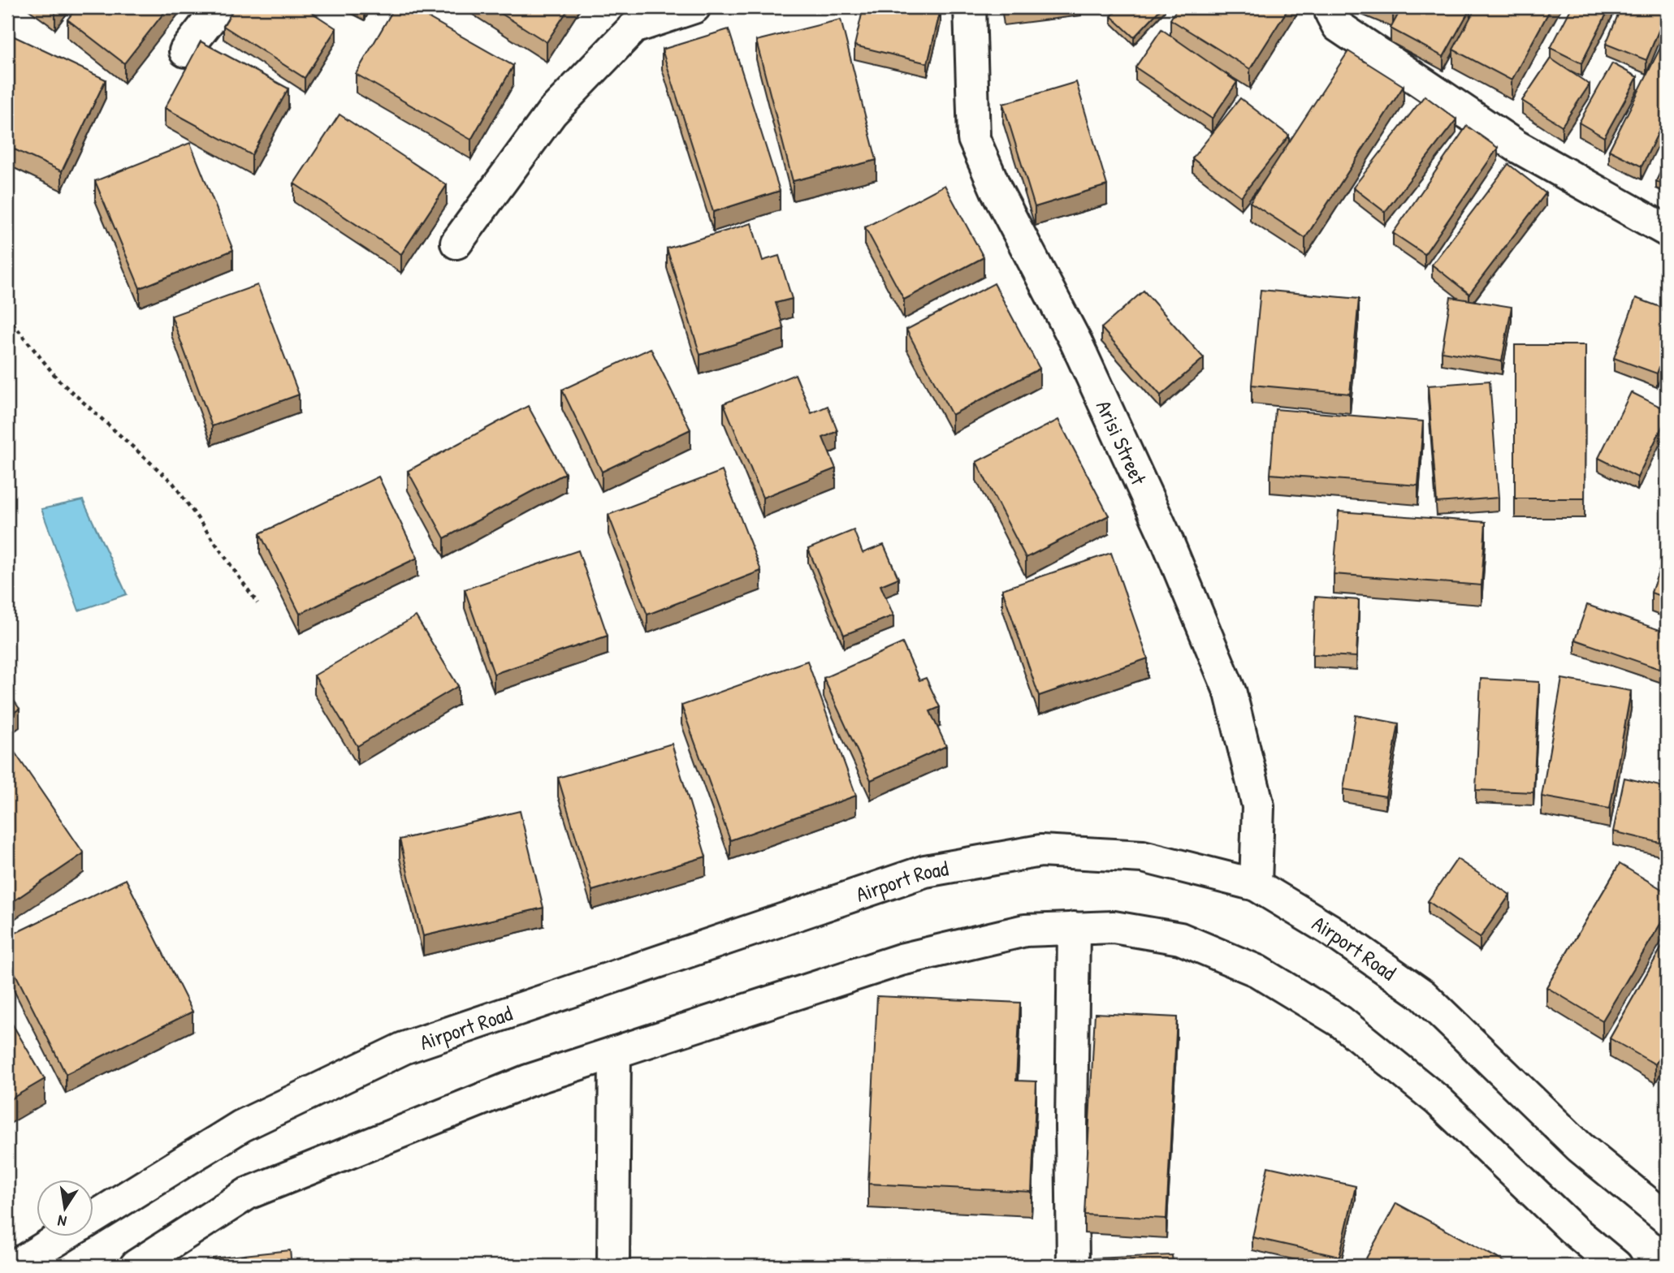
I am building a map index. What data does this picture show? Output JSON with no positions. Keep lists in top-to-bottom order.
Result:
{
  "streets": {
    "main road": ["Arisi Street", "Airport Road"]
  },
  "crossings": [
    ["Arisi Street", "Airport Road"]
  ],
  "north": "bottom"
}
